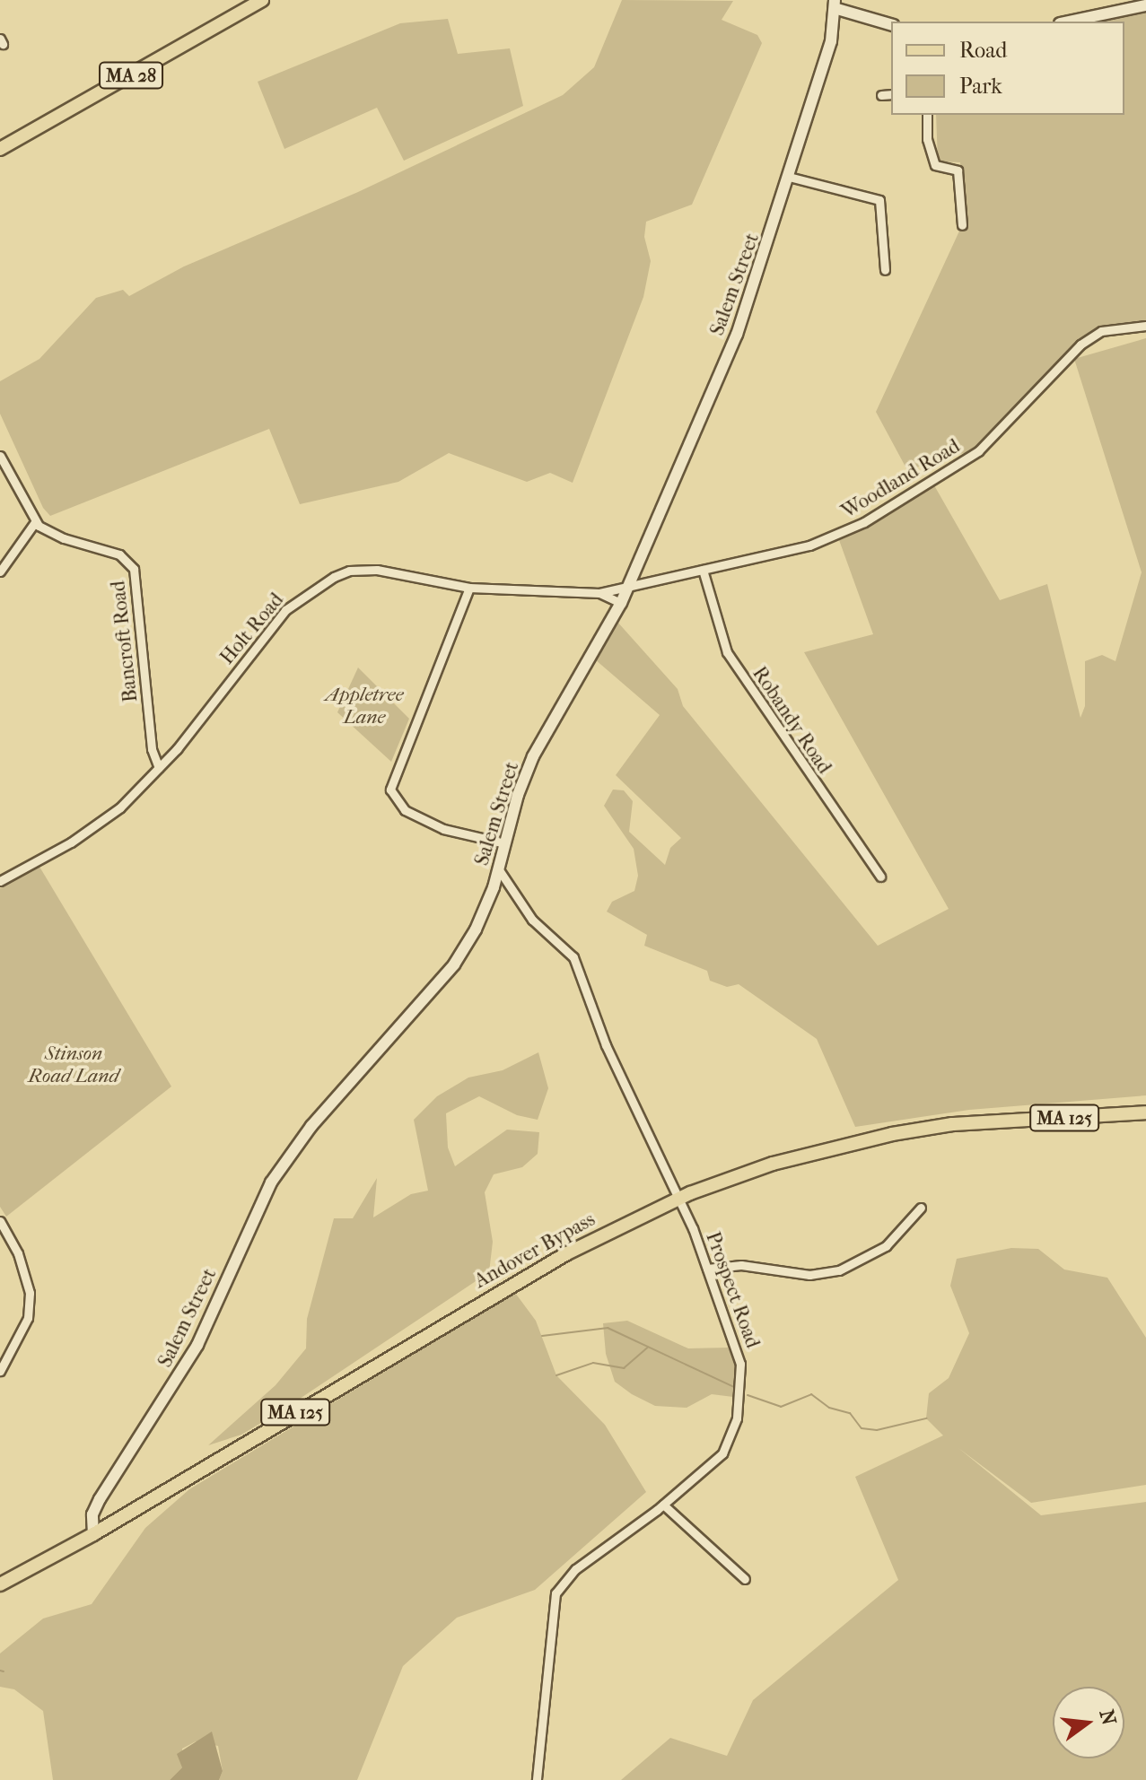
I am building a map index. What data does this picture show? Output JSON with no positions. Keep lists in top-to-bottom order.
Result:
{
  "streets": {
    "main road": ["MA 28", "MA 125", "Andover Bypass"],
    "street": [
      "Salem Street",
      "Woodland Road",
      "Holt Road",
      "Bancroft Road",
      "Robandy Road",
      "Prospect Road"
    ]
  },
  "crossings": [
    ["Salem Street", "Woodland Road"],
    ["Salem Street", "Holt Road"],
    ["Salem Street", "Andover Bypass"],
    ["Salem Street", "Prospect Road"],
    ["Woodland Road", "Holt Road"],
    ["Woodland Road", "Robandy Road"],
    ["Holt Road", "Bancroft Road"],
    ["Andover Bypass", "Prospect Road"]
  ],
  "parks": ["Appletree Lane", "Stinson Road Land"],
  "legend": ["Road", "Park"],
  "north": "right"
}
